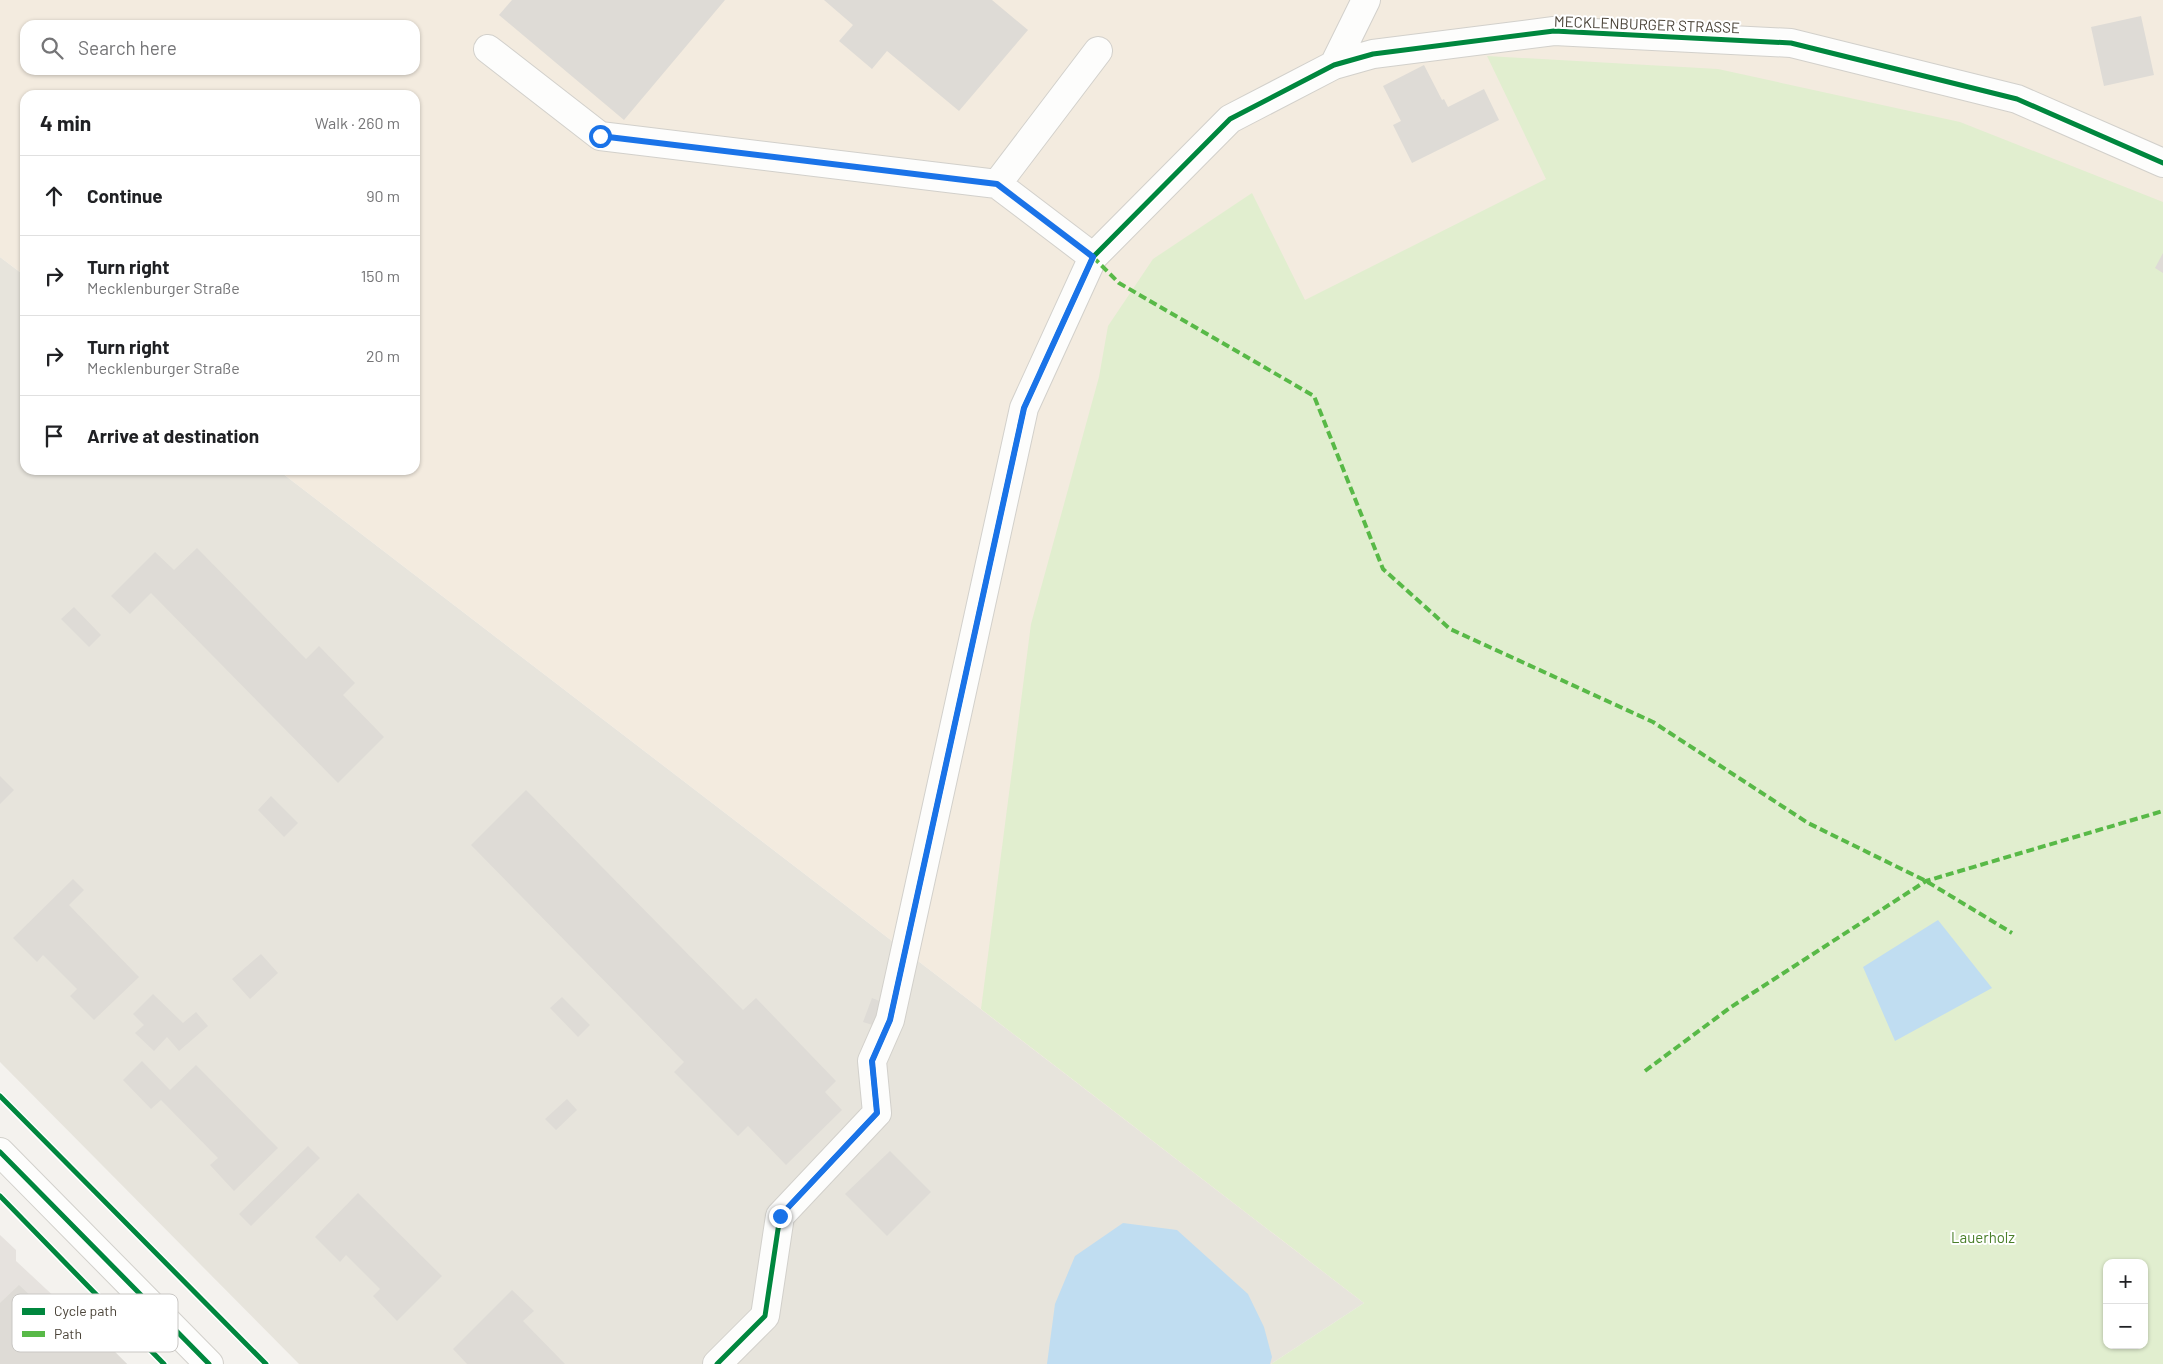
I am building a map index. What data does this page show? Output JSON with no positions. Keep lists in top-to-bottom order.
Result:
{
  "streets": {
    "street": ["MECKLENBURGER STRASSE"]
  },
  "parks": ["Lauerholz"],
  "legend": ["Cycle path", "Path"],
  "page": {
    "search": "Search here",
    "heading": ["4 min", "Walk · 260 m"],
    "list": [
      ["Continue", "90 m"],
      ["Turn right", "Mecklenburger Straße", "150 m"],
      ["Turn right", "Mecklenburger Straße", "20 m"],
      "Arrive at destination"
    ],
    "map_buttons": ["+", "−"]
  }
}
